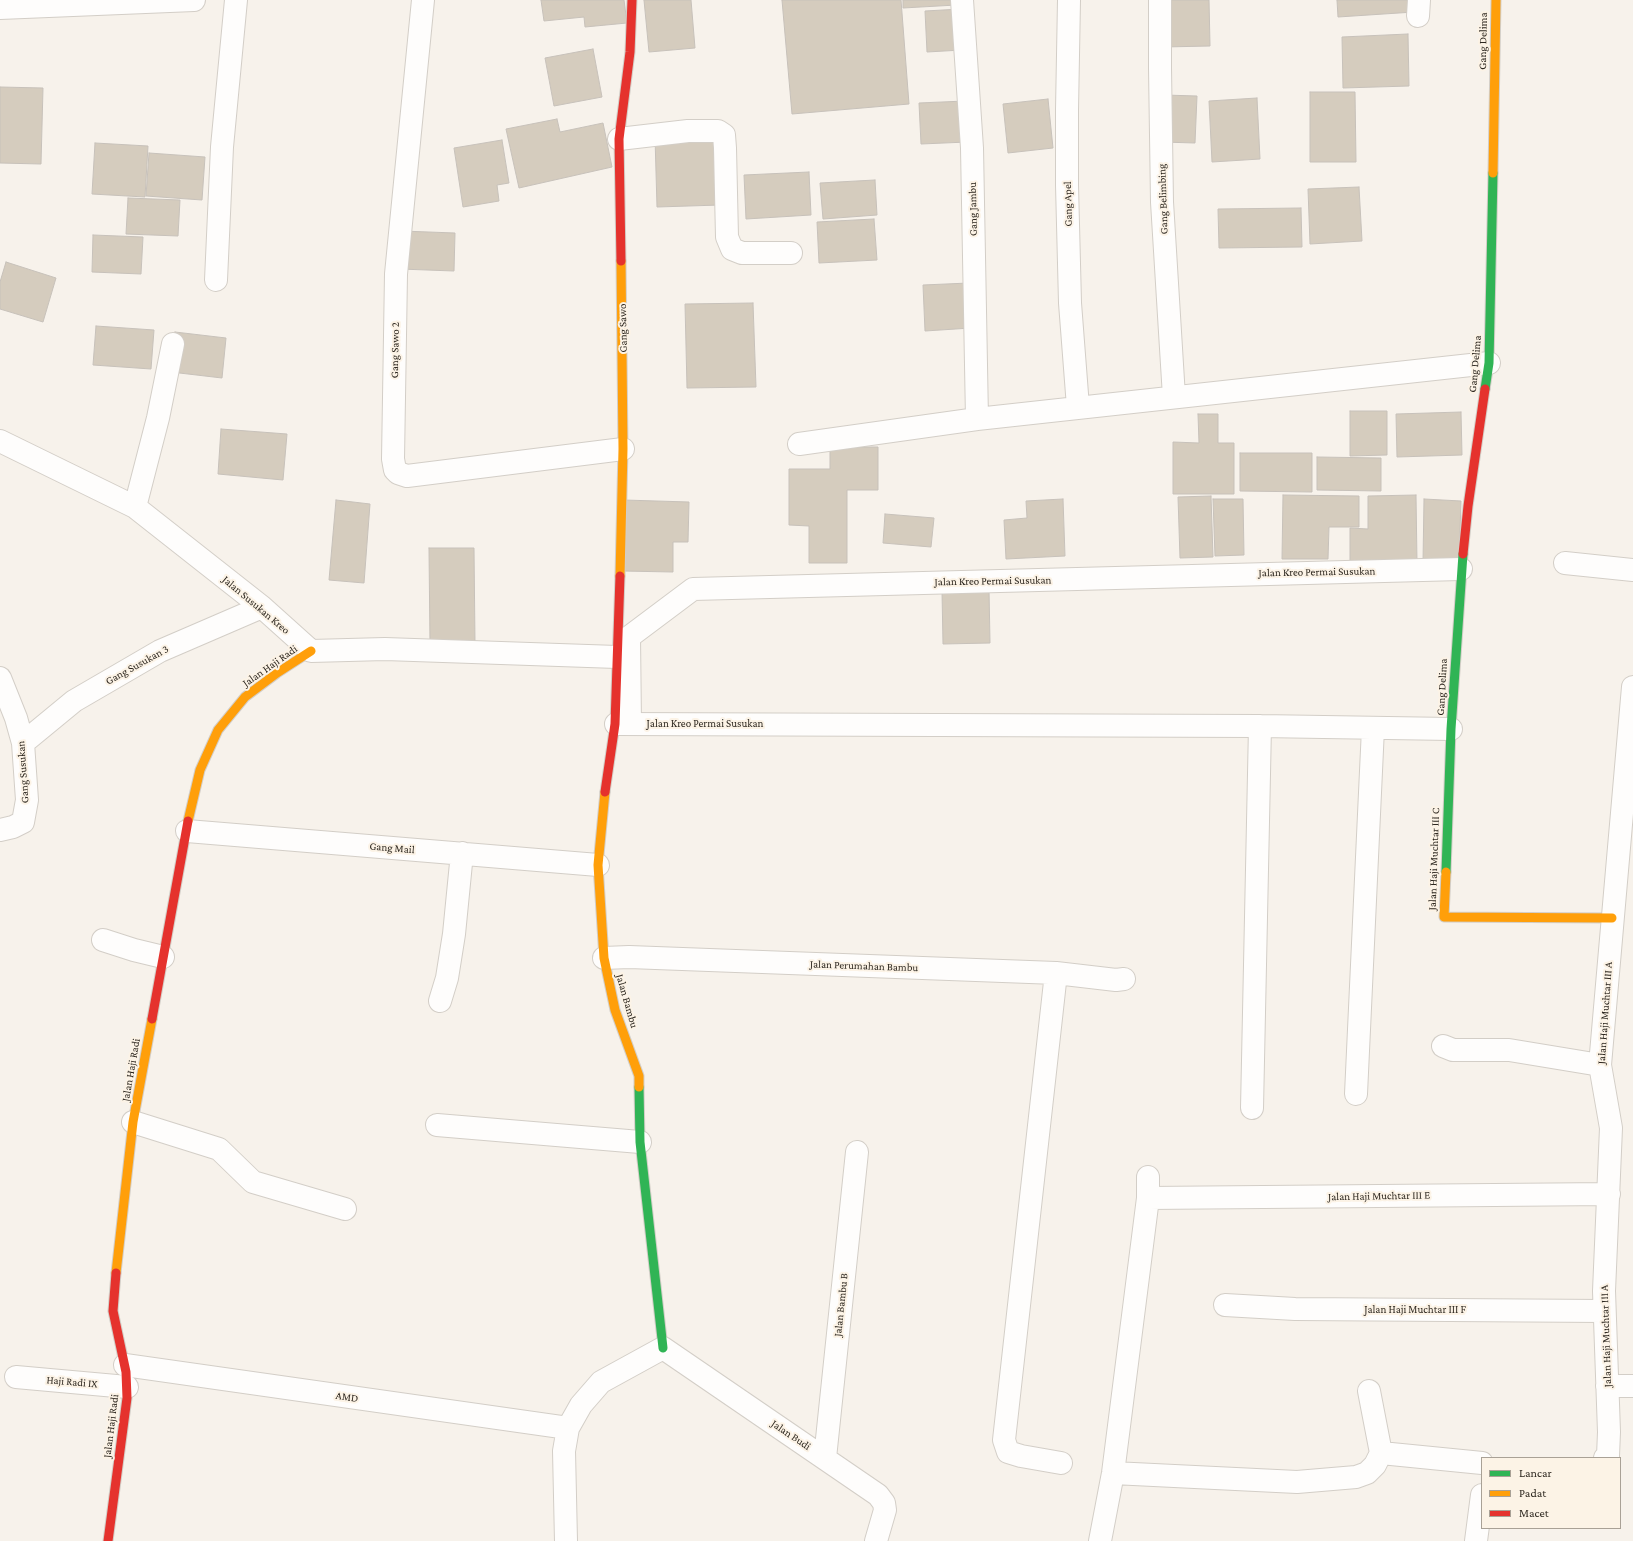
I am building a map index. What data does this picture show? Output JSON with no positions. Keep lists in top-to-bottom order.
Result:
{
  "streets": {
    "street": [
      "Gang Delima",
      "Gang Belimbing",
      "Gang Apel",
      "Gang Jambu",
      "Gang Sawo",
      "Gang Sawo 2",
      "Jalan Kreo Permai Susukan",
      "Jalan Susukan Kreo",
      "Gang Susukan 3",
      "Jalan Haji Radi",
      "Gang Susukan",
      "Gang Mail",
      "Jalan Haji Muchtar III C",
      "Jalan Perumahan Bambu",
      "Jalan Bambu",
      "Jalan Haji Muchtar III A",
      "Jalan Haji Muchtar III E",
      "Jalan Bambu B",
      "Jalan Haji Muchtar III F",
      "Haji Radi IX",
      "AMD",
      "Jalan Budi"
    ]
  },
  "crossings": [
    ["Gang Delima", "Jalan Kreo Permai Susukan"],
    ["Gang Delima", "Jalan Haji Muchtar III C"],
    ["Gang Sawo", "Gang Sawo 2"],
    ["Gang Sawo", "Jalan Bambu"],
    ["Jalan Kreo Permai Susukan", "Jalan Haji Muchtar III C"],
    ["Jalan Kreo Permai Susukan", "Jalan Bambu"],
    ["Jalan Susukan Kreo", "Gang Susukan 3"],
    ["Jalan Susukan Kreo", "Jalan Haji Radi"],
    ["Gang Susukan 3", "Gang Susukan"],
    ["Jalan Haji Radi", "Gang Mail"],
    ["Jalan Haji Radi", "Haji Radi IX"],
    ["Jalan Haji Radi", "AMD"],
    ["Gang Mail", "Jalan Bambu"],
    ["Jalan Haji Muchtar III C", "Jalan Haji Muchtar III A"],
    ["Jalan Perumahan Bambu", "Jalan Bambu"],
    ["Jalan Bambu", "Jalan Budi"],
    ["Jalan Haji Muchtar III A", "Jalan Haji Muchtar III E"],
    ["Jalan Haji Muchtar III A", "Jalan Haji Muchtar III F"],
    ["Jalan Bambu B", "Jalan Budi"]
  ],
  "legend": ["Lancar", "Padat", "Macet"]
}
